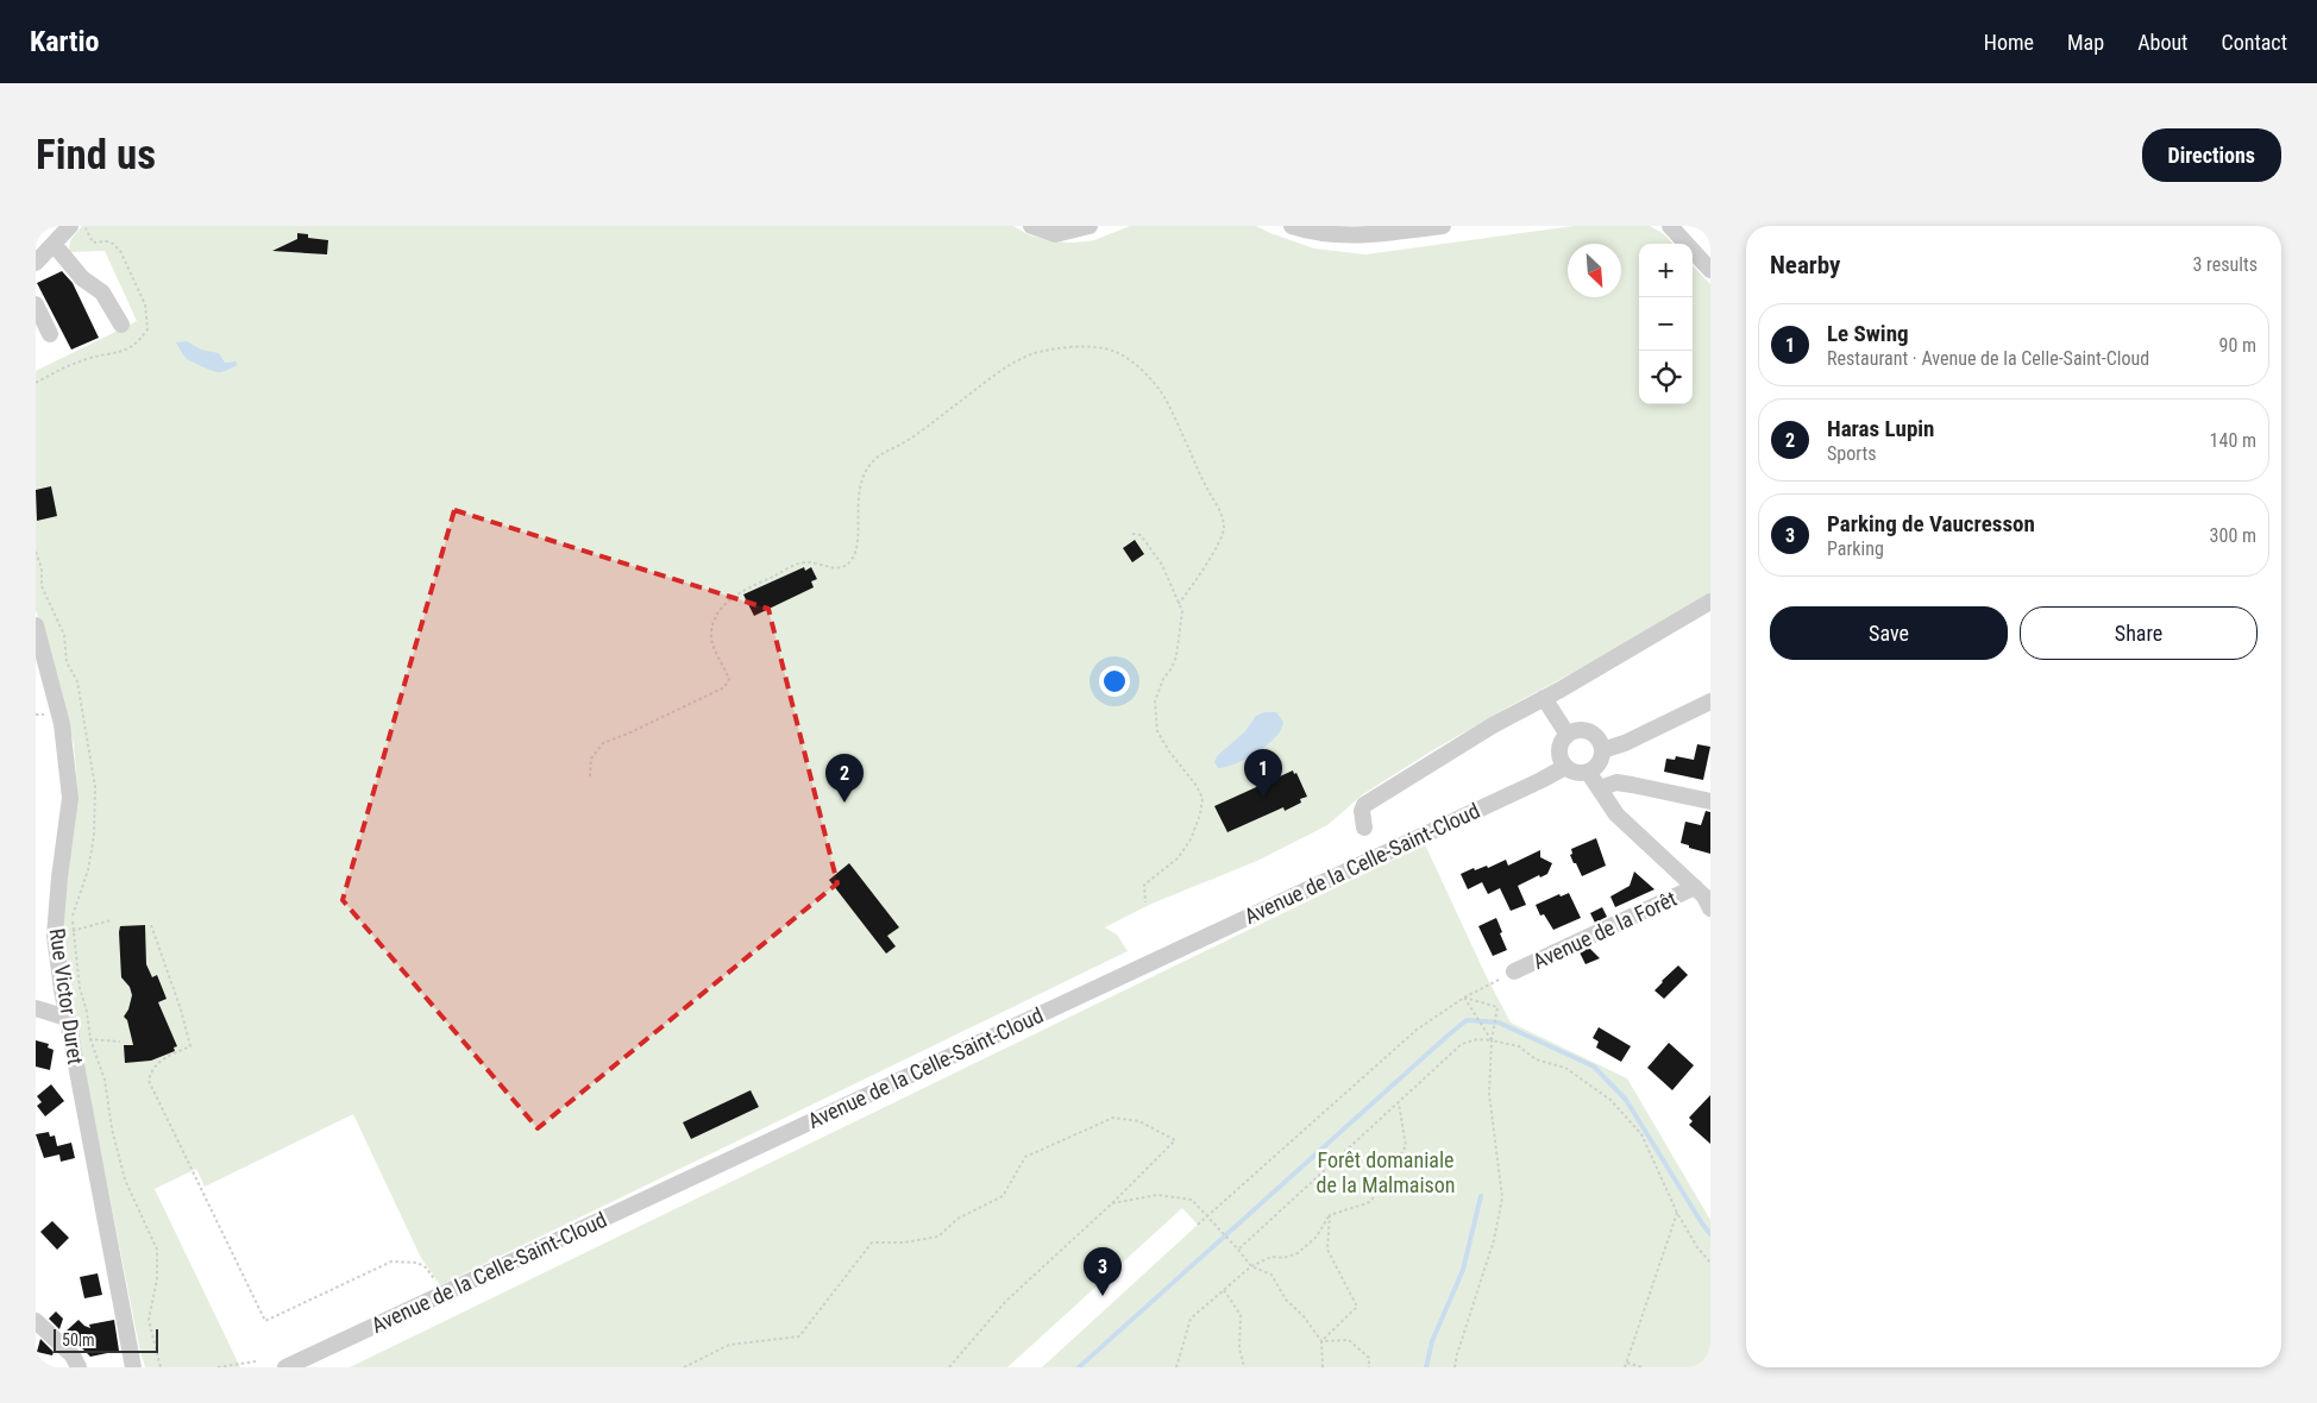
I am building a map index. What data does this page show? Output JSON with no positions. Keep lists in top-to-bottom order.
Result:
{
  "streets": {
    "street": ["Avenue de la Celle-Saint-Cloud", "Avenue de la Forêt", "Rue Victor Duret"]
  },
  "parks": ["Forêt domaniale de la Malmaison"],
  "scale_bar": "50 m",
  "north": "bottom right",
  "page": {
    "header": "Kartio",
    "nav": [
      "Home",
      "Map",
      "About",
      "Contact"
    ],
    "buttons": [
      "Directions",
      ["Save", "Share"]
    ],
    "title": "Find us",
    "heading": ["Nearby", "3 results"],
    "map_buttons": ["+", "−"],
    "list": [
      {
        "mark": "1",
        "name": "Le Swing",
        "note": "Restaurant · Avenue de la Celle-Saint-Cloud",
        "value": "90 m"
      },
      {
        "mark": "2",
        "name": "Haras Lupin",
        "note": "Sports",
        "value": "140 m"
      },
      {
        "mark": "3",
        "name": "Parking de Vaucresson",
        "note": "Parking",
        "value": "300 m"
      }
    ],
    "pins": ["1", "2", "3"],
    "scale": "50 m"
  }
}
